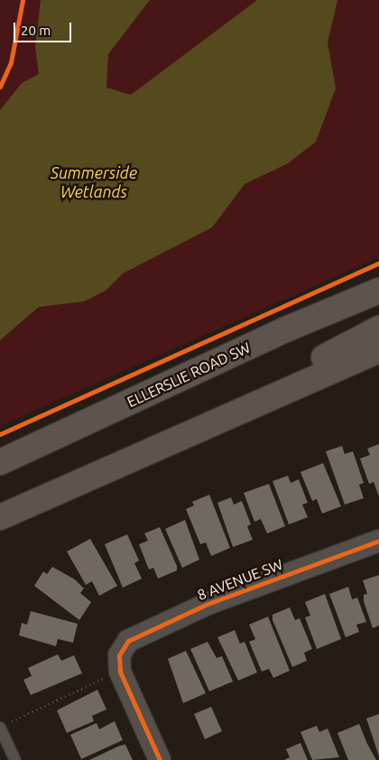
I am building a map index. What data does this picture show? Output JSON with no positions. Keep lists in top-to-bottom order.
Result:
{
  "streets": {
    "main road": ["ELLERSLIE ROAD SW"],
    "street": ["8 AVENUE SW"]
  },
  "water": ["Summerside Wetlands"],
  "scale_bar": "20 m"
}
